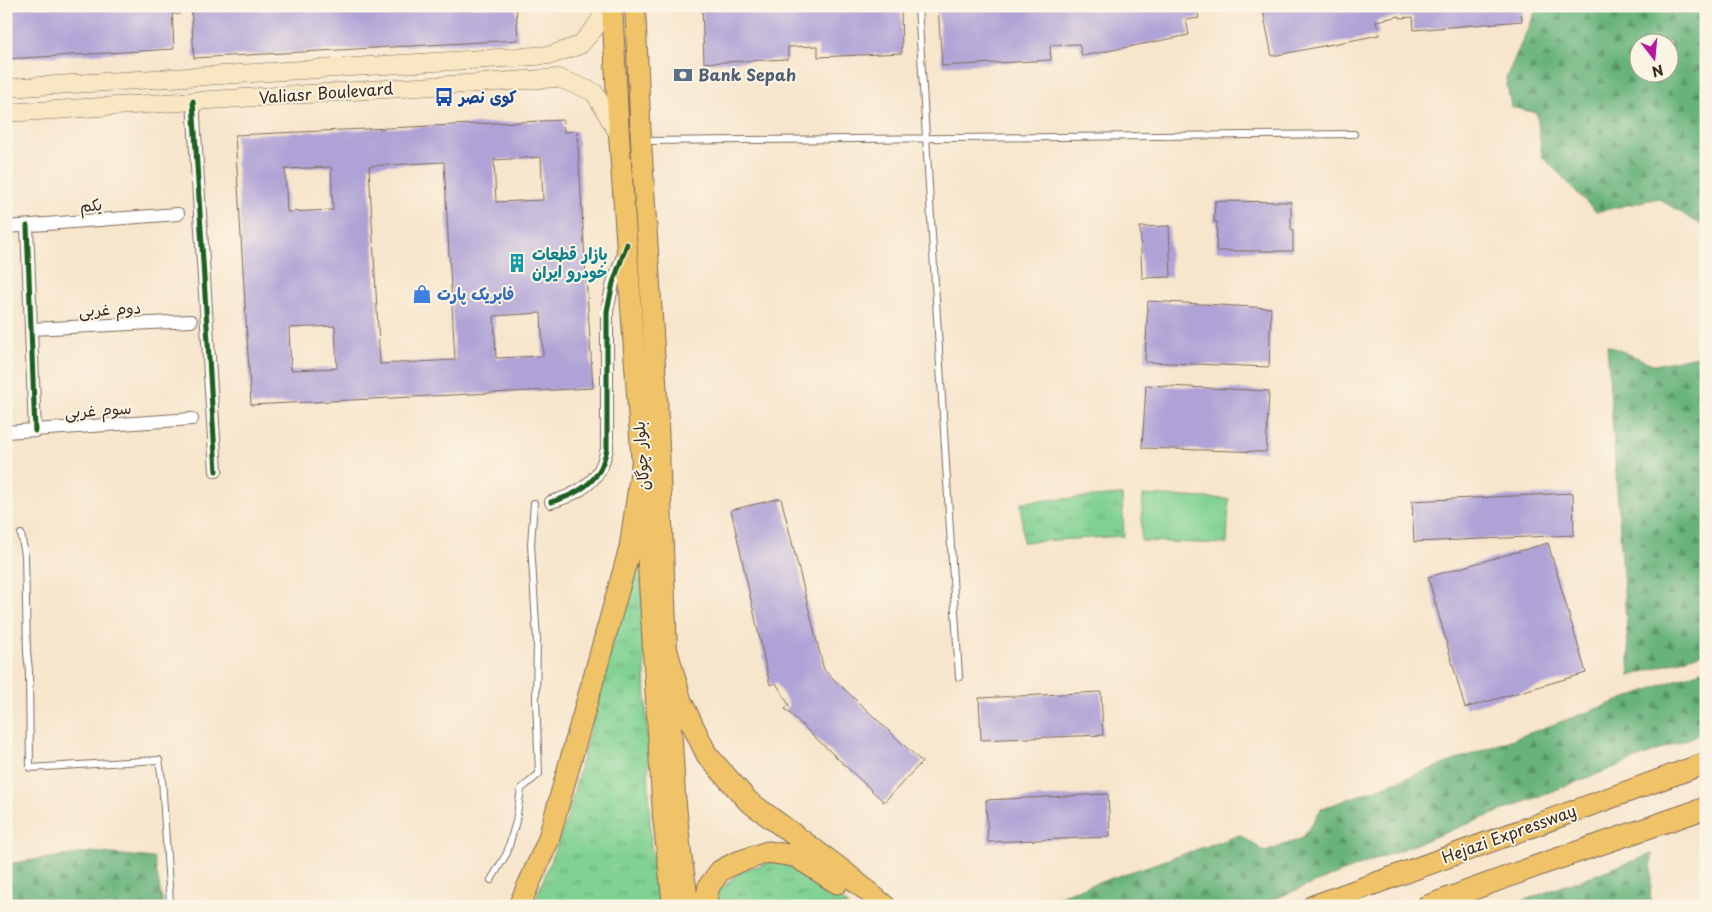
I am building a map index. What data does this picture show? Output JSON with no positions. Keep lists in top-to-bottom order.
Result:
{
  "streets": {
    "highway": ["Hejazi Expressway"],
    "main road": ["Valiasr Boulevard", "بلوار چوگان"],
    "street": ["یکم", "دوم غربی", "سوم غربی"]
  },
  "crossings": [
    ["Valiasr Boulevard", "بلوار چوگان"]
  ],
  "places": {
    "bank": ["Bank Sepah"],
    "bus stop": ["کوی نصر"],
    "building": ["بازار قطعات خودرو ایران"],
    "shop": ["فابریک پارت"]
  },
  "north": "bottom"
}
